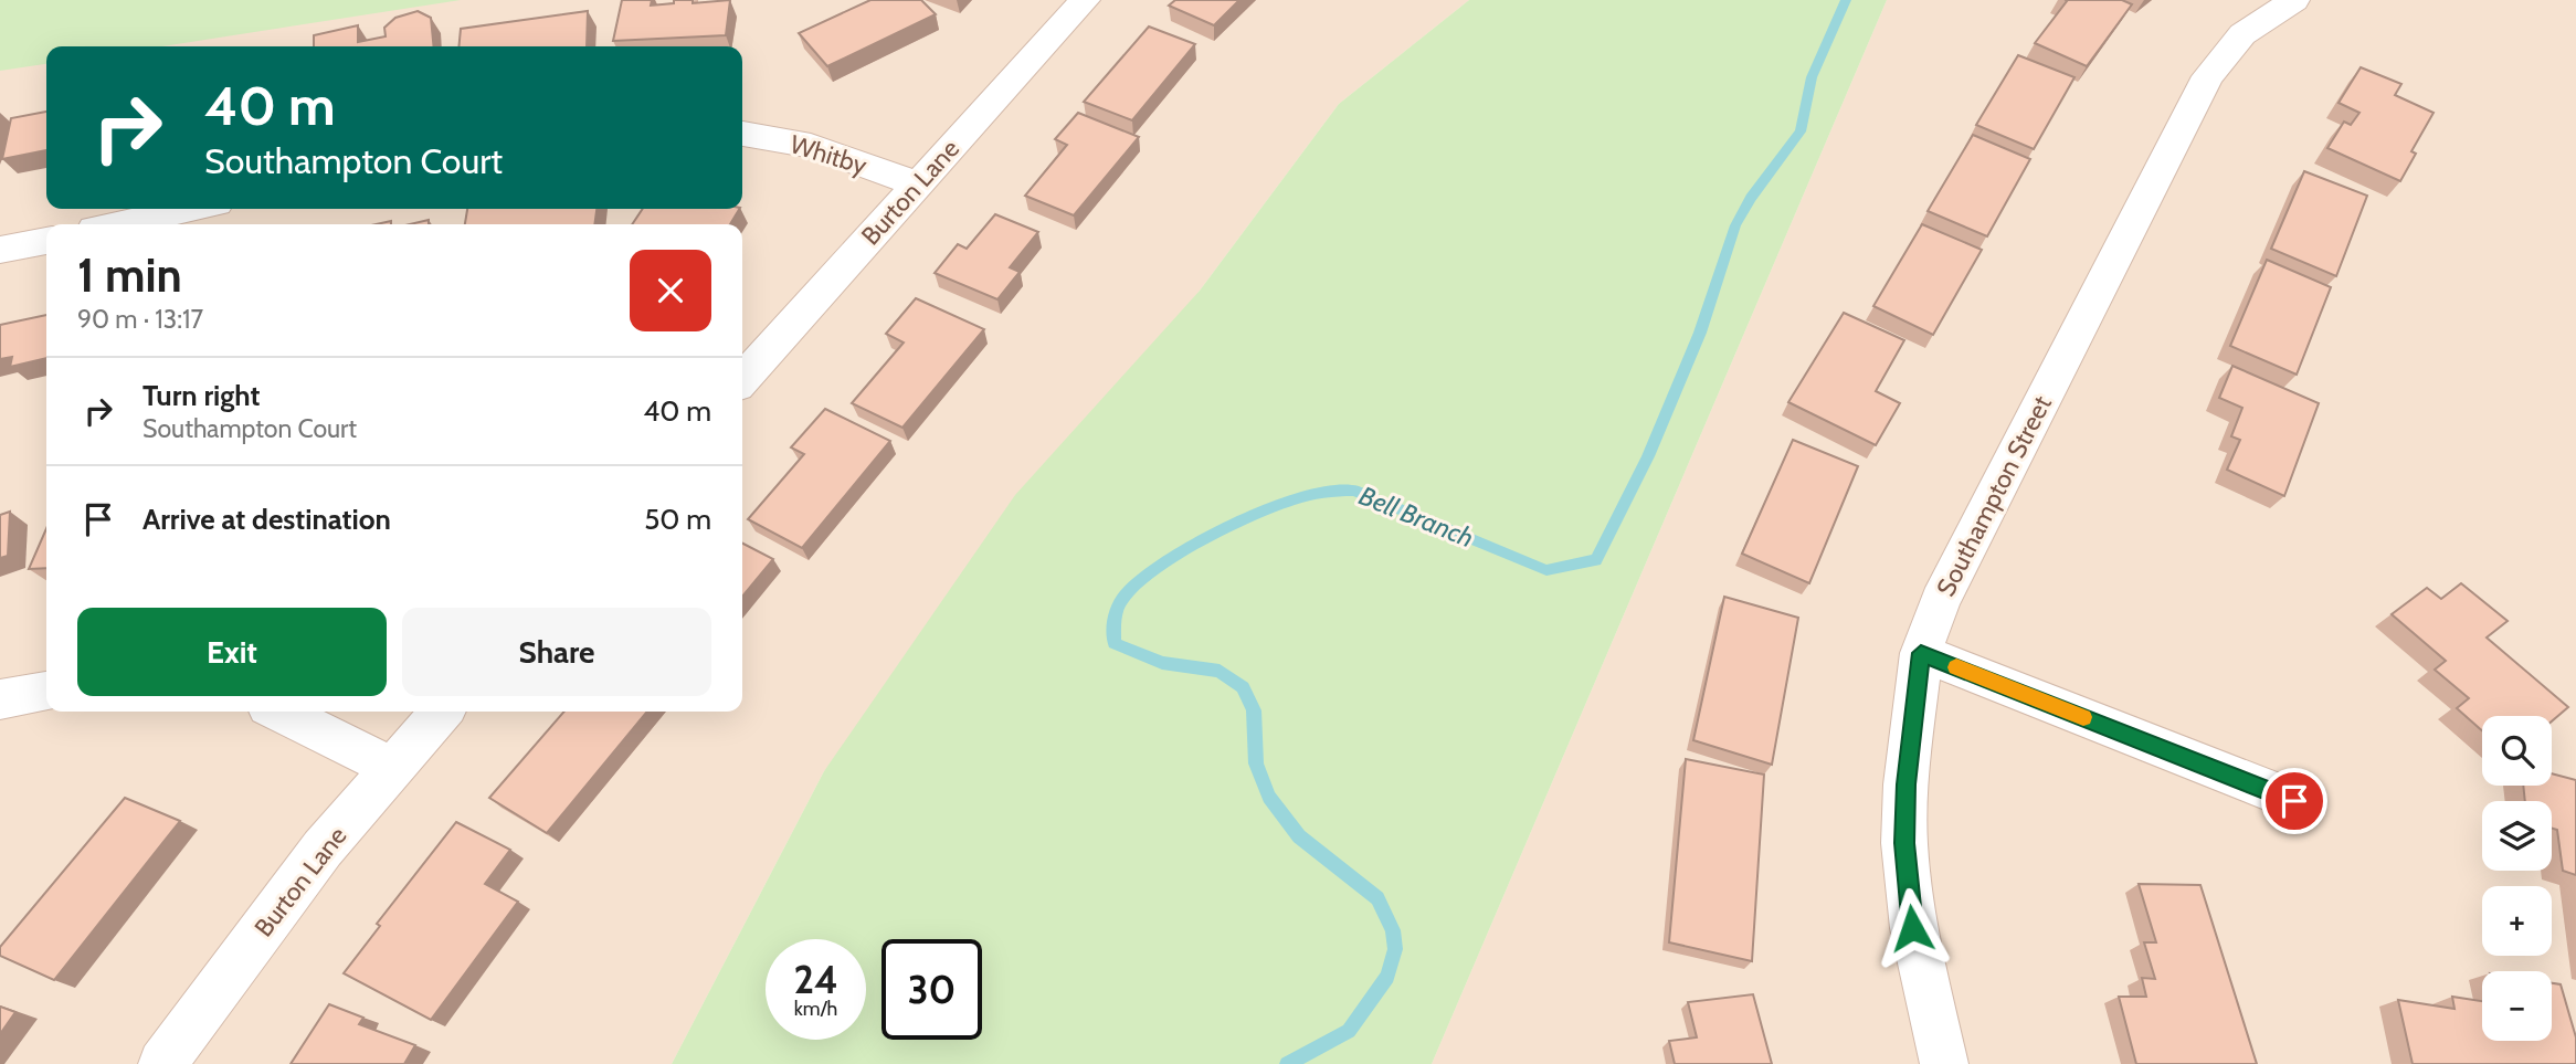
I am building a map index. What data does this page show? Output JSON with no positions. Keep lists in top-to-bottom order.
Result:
{
  "streets": {
    "street": ["Whitby", "Burton Lane", "Southampton Street"]
  },
  "crossings": [
    ["Whitby", "Burton Lane"]
  ],
  "water": ["Bell Branch"],
  "page": {
    "turn": ["40 m", "Southampton Court"],
    "heading": ["1 min", "90 m · 13:17"],
    "list": [
      {
        "name": "Turn right",
        "note": "Southampton Court",
        "value": "40 m"
      },
      {
        "name": "Arrive at destination",
        "value": "50 m"
      }
    ],
    "buttons": ["Exit", "Share"],
    "map_buttons": ["+", "−"],
    "speed": "24 km/h",
    "limit": "30"
  }
}
